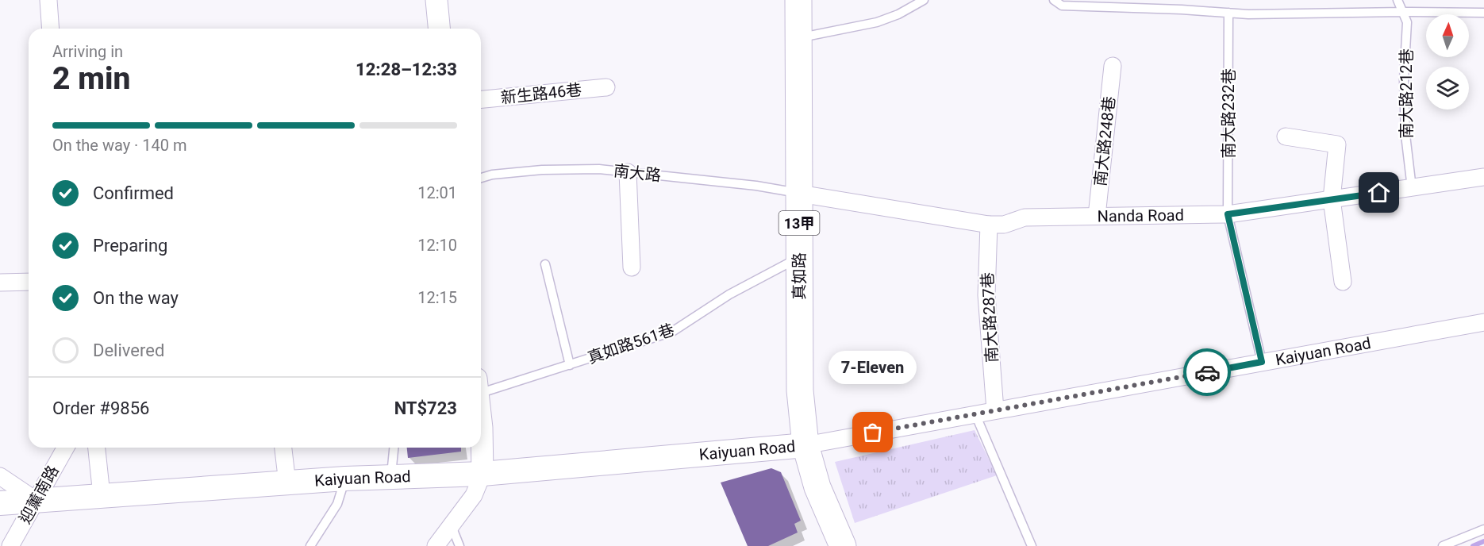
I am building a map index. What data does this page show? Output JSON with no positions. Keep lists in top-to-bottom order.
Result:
{
  "streets": {
    "main road": ["13甲", "真如路", "Kaiyuan Road"],
    "street": [
      "新生路46巷",
      "南大路248巷",
      "Nanda Road",
      "南大路287巷",
      "迎薰南路"
    ],
    "lane": [
      "南大路212巷",
      "南大路232巷",
      "南大路",
      "真如路561巷"
    ]
  },
  "crossings": [
    ["南大路212巷", "Nanda Road"],
    ["南大路232巷", "Nanda Road"],
    ["南大路232巷", "Kaiyuan Road"],
    ["南大路248巷", "Nanda Road"],
    ["南大路", "Nanda Road"],
    ["南大路", "真如路"],
    ["Nanda Road", "真如路"],
    ["Nanda Road", "南大路287巷"],
    ["真如路", "真如路561巷"],
    ["真如路", "Kaiyuan Road"],
    ["南大路287巷", "Kaiyuan Road"],
    ["Kaiyuan Road", "迎薰南路"]
  ],
  "places": ["7-Eleven"],
  "north": "top",
  "page": {
    "heading": ["2 min", "Arriving in", "12:28–12:33"],
    "panel": ["Order #9856", "NT$723"],
    "bar": "On the way · 140 m",
    "list": [
      ["Confirmed", "12:01"],
      ["Preparing", "12:10"],
      ["On the way", "12:15"],
      "Delivered"
    ],
    "bubble": "7-Eleven"
  }
}
